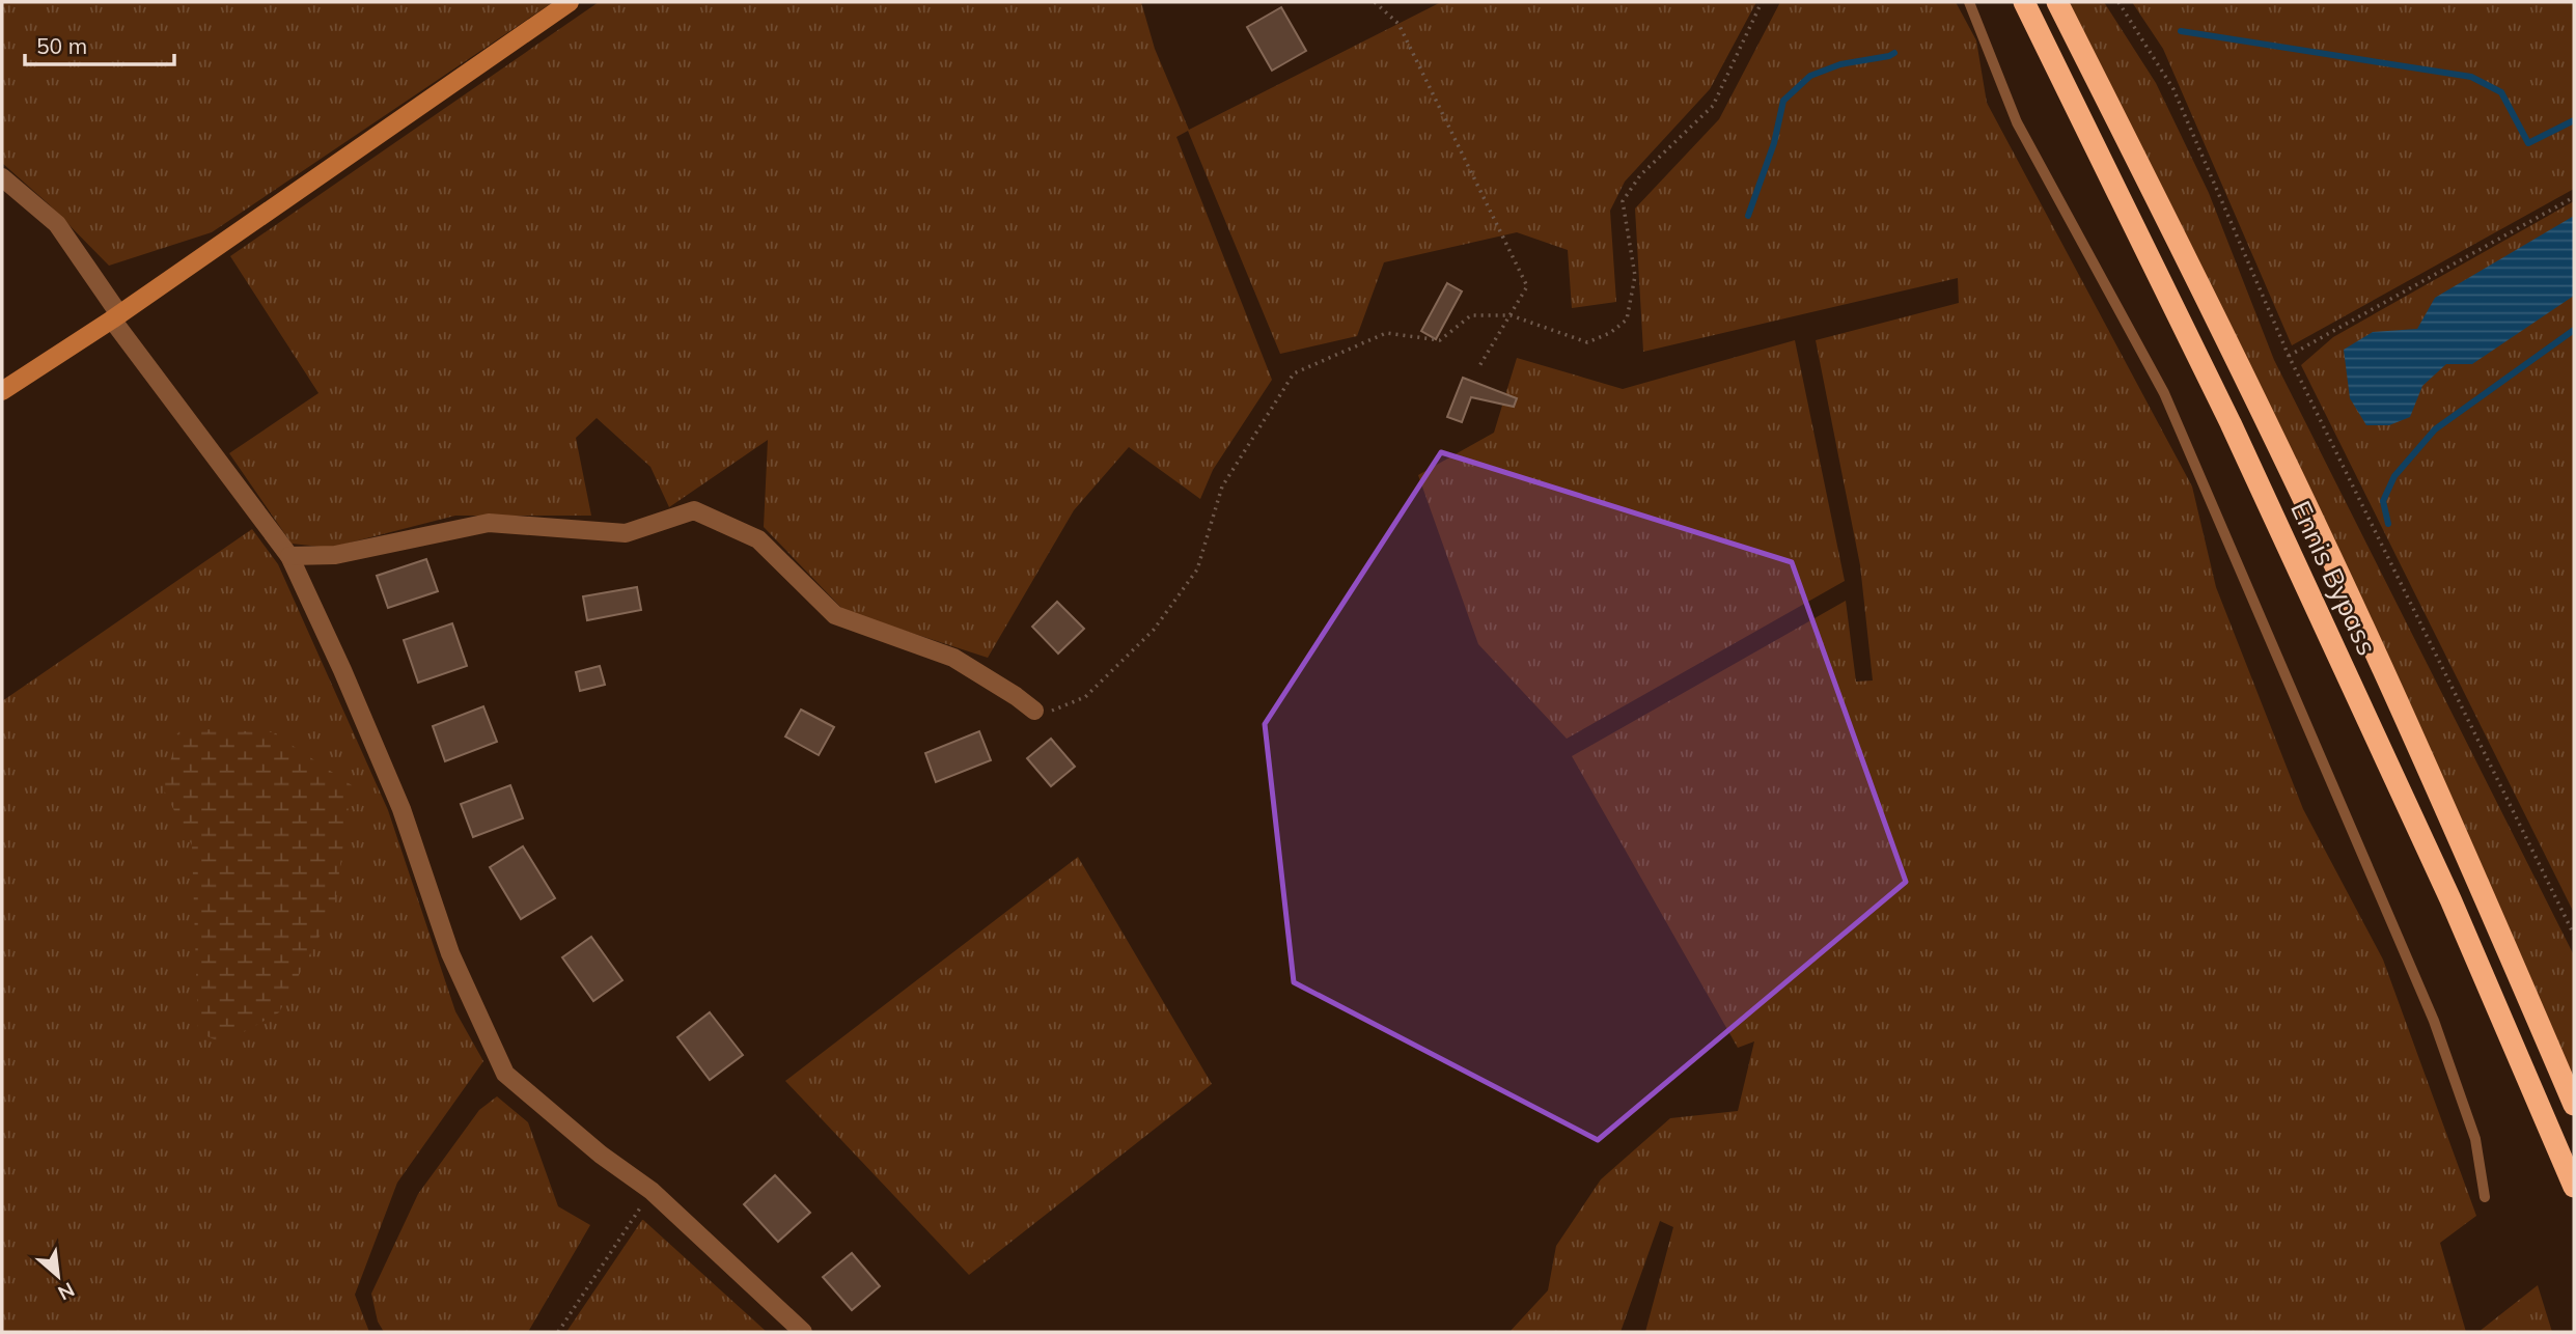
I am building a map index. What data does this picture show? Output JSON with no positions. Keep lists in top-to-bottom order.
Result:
{
  "streets": {
    "highway": ["Ennis Bypass"]
  },
  "scale_bar": "50 m",
  "north": "bottom right"
}
